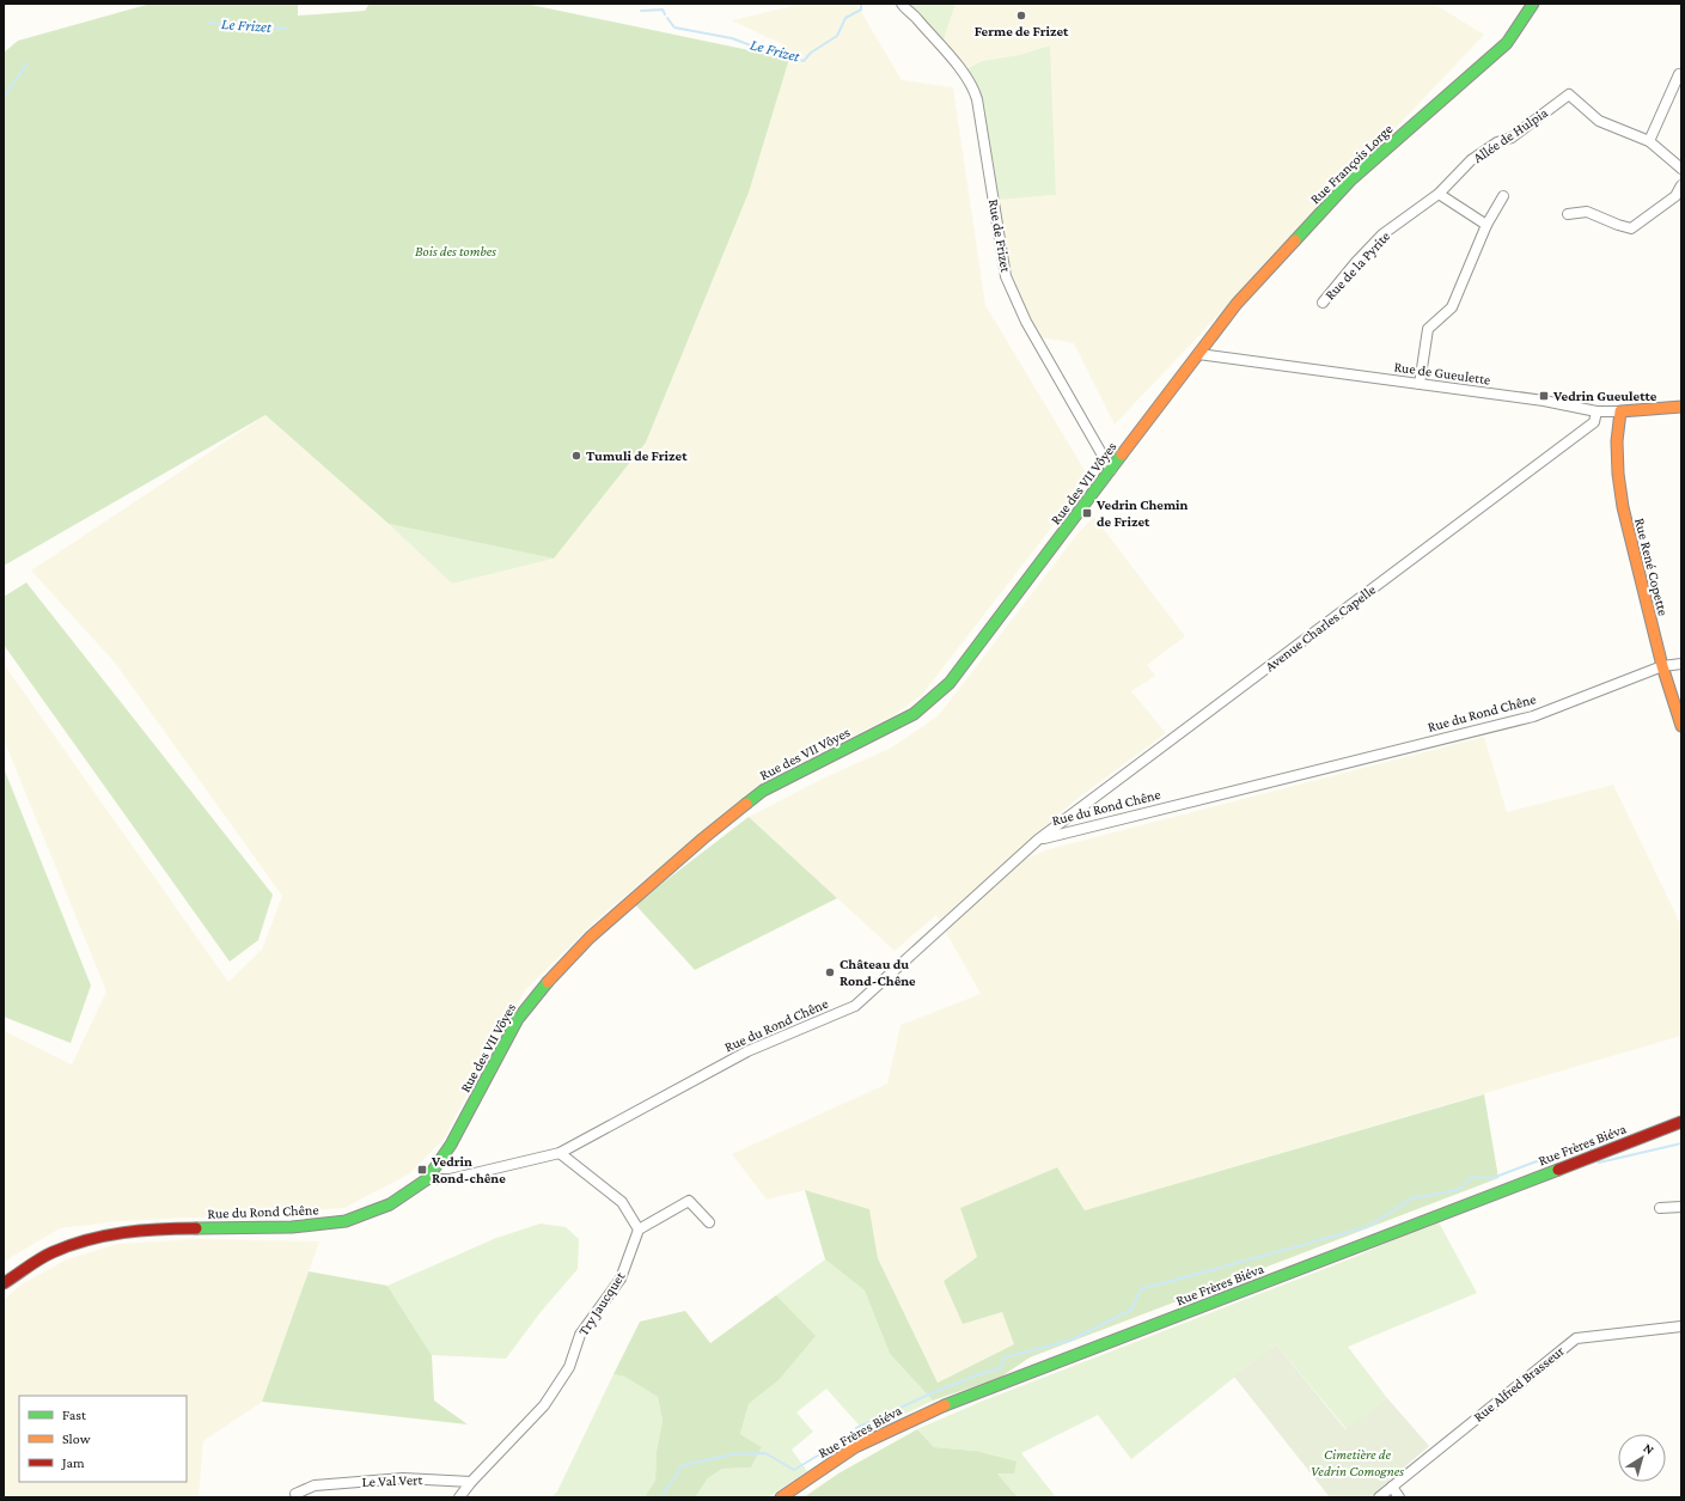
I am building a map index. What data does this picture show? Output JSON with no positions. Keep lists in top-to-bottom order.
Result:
{
  "streets": {
    "street": [
      "Allée de Hulpia",
      "Rue François Lorge",
      "Rue de Frizet",
      "Rue de la Pyrite",
      "Rue de Gueulette",
      "Rue des VII Vôyes",
      "Rue René Copette",
      "Avenue Charles Capelle",
      "Rue du Rond Chêne",
      "Rue Frères Biéva",
      "Try Jaucquet",
      "Rue Alfred Brasseur",
      "Le Val Vert"
    ]
  },
  "crossings": [
    ["Allée de Hulpia", "Rue de la Pyrite"],
    ["Rue François Lorge", "Rue de Gueulette"],
    ["Rue François Lorge", "Rue des VII Vôyes"],
    ["Rue de Frizet", "Rue des VII Vôyes"],
    ["Rue de Gueulette", "Rue des VII Vôyes"],
    ["Rue de Gueulette", "Rue René Copette"],
    ["Rue de Gueulette", "Avenue Charles Capelle"],
    ["Rue des VII Vôyes", "Rue du Rond Chêne"],
    ["Rue René Copette", "Rue du Rond Chêne"],
    ["Avenue Charles Capelle", "Rue du Rond Chêne"],
    ["Try Jaucquet", "Le Val Vert"]
  ],
  "water": ["Le Frizet"],
  "parks": ["Bois des tombes", "Cimetière de Vedrin Comognes"],
  "places": {
    "other": ["Ferme de Frizet", "Tumuli de Frizet", "Château du Rond-Chêne"],
    "transit": ["Vedrin Gueulette", "Vedrin Chemin de Frizet", "Vedrin Rond-chêne"]
  },
  "legend": ["Fast", "Slow", "Jam"],
  "north": "top right"
}
